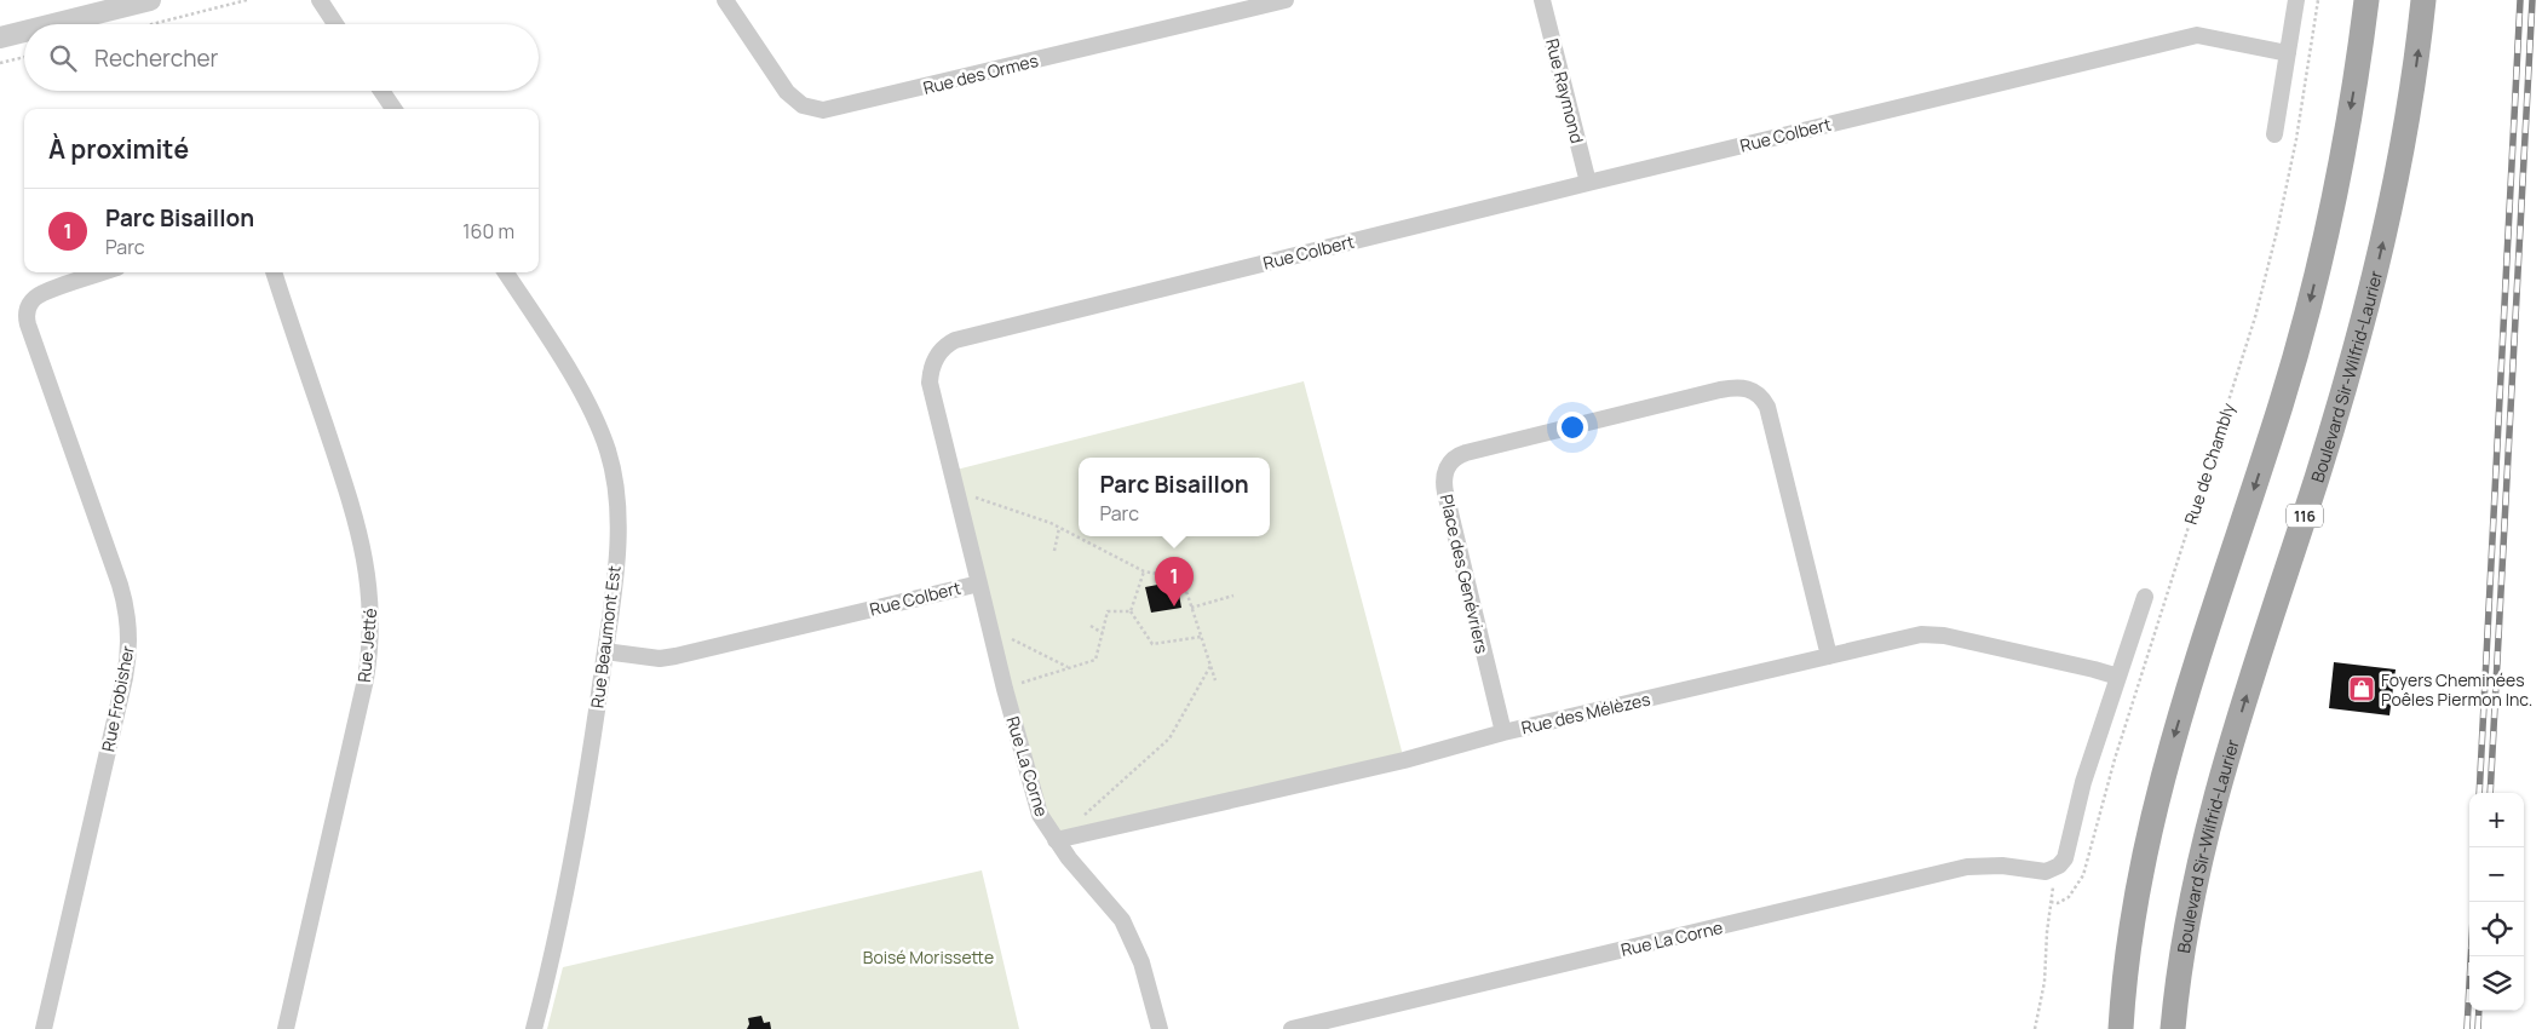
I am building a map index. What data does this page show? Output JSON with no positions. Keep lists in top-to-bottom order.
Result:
{
  "streets": {
    "main road": ["Boulevard Sir-Wilfrid-Laurier", "116"],
    "street": [
      "Rue des Ormes",
      "Rue Raymond",
      "Rue Colbert",
      "Place des Genévriers",
      "Rue Beaumont Est",
      "Rue Jetté",
      "Rue Frobisher",
      "Rue des Mélèzes",
      "Rue La Corne"
    ],
    "path": ["Rue de Chambly"]
  },
  "crossings": [
    ["Rue Raymond", "Rue Colbert"],
    ["Rue Colbert", "Rue Beaumont Est"],
    ["Rue Colbert", "Rue La Corne"],
    ["Place des Genévriers", "Rue des Mélèzes"],
    ["Rue des Mélèzes", "Rue La Corne"]
  ],
  "parks": ["Boisé Morissette"],
  "places": {
    "shop": ["Foyers Cheminées Poêles Piermon Inc."]
  },
  "page": {
    "search": "Rechercher",
    "heading": "À proximité",
    "list": [
      {
        "mark": "1",
        "name": "Parc Bisaillon",
        "note": "Parc",
        "value": "160 m"
      }
    ],
    "popup": ["Parc Bisaillon", "Parc"],
    "pins": "1",
    "map_buttons": ["+", "−"]
  }
}
